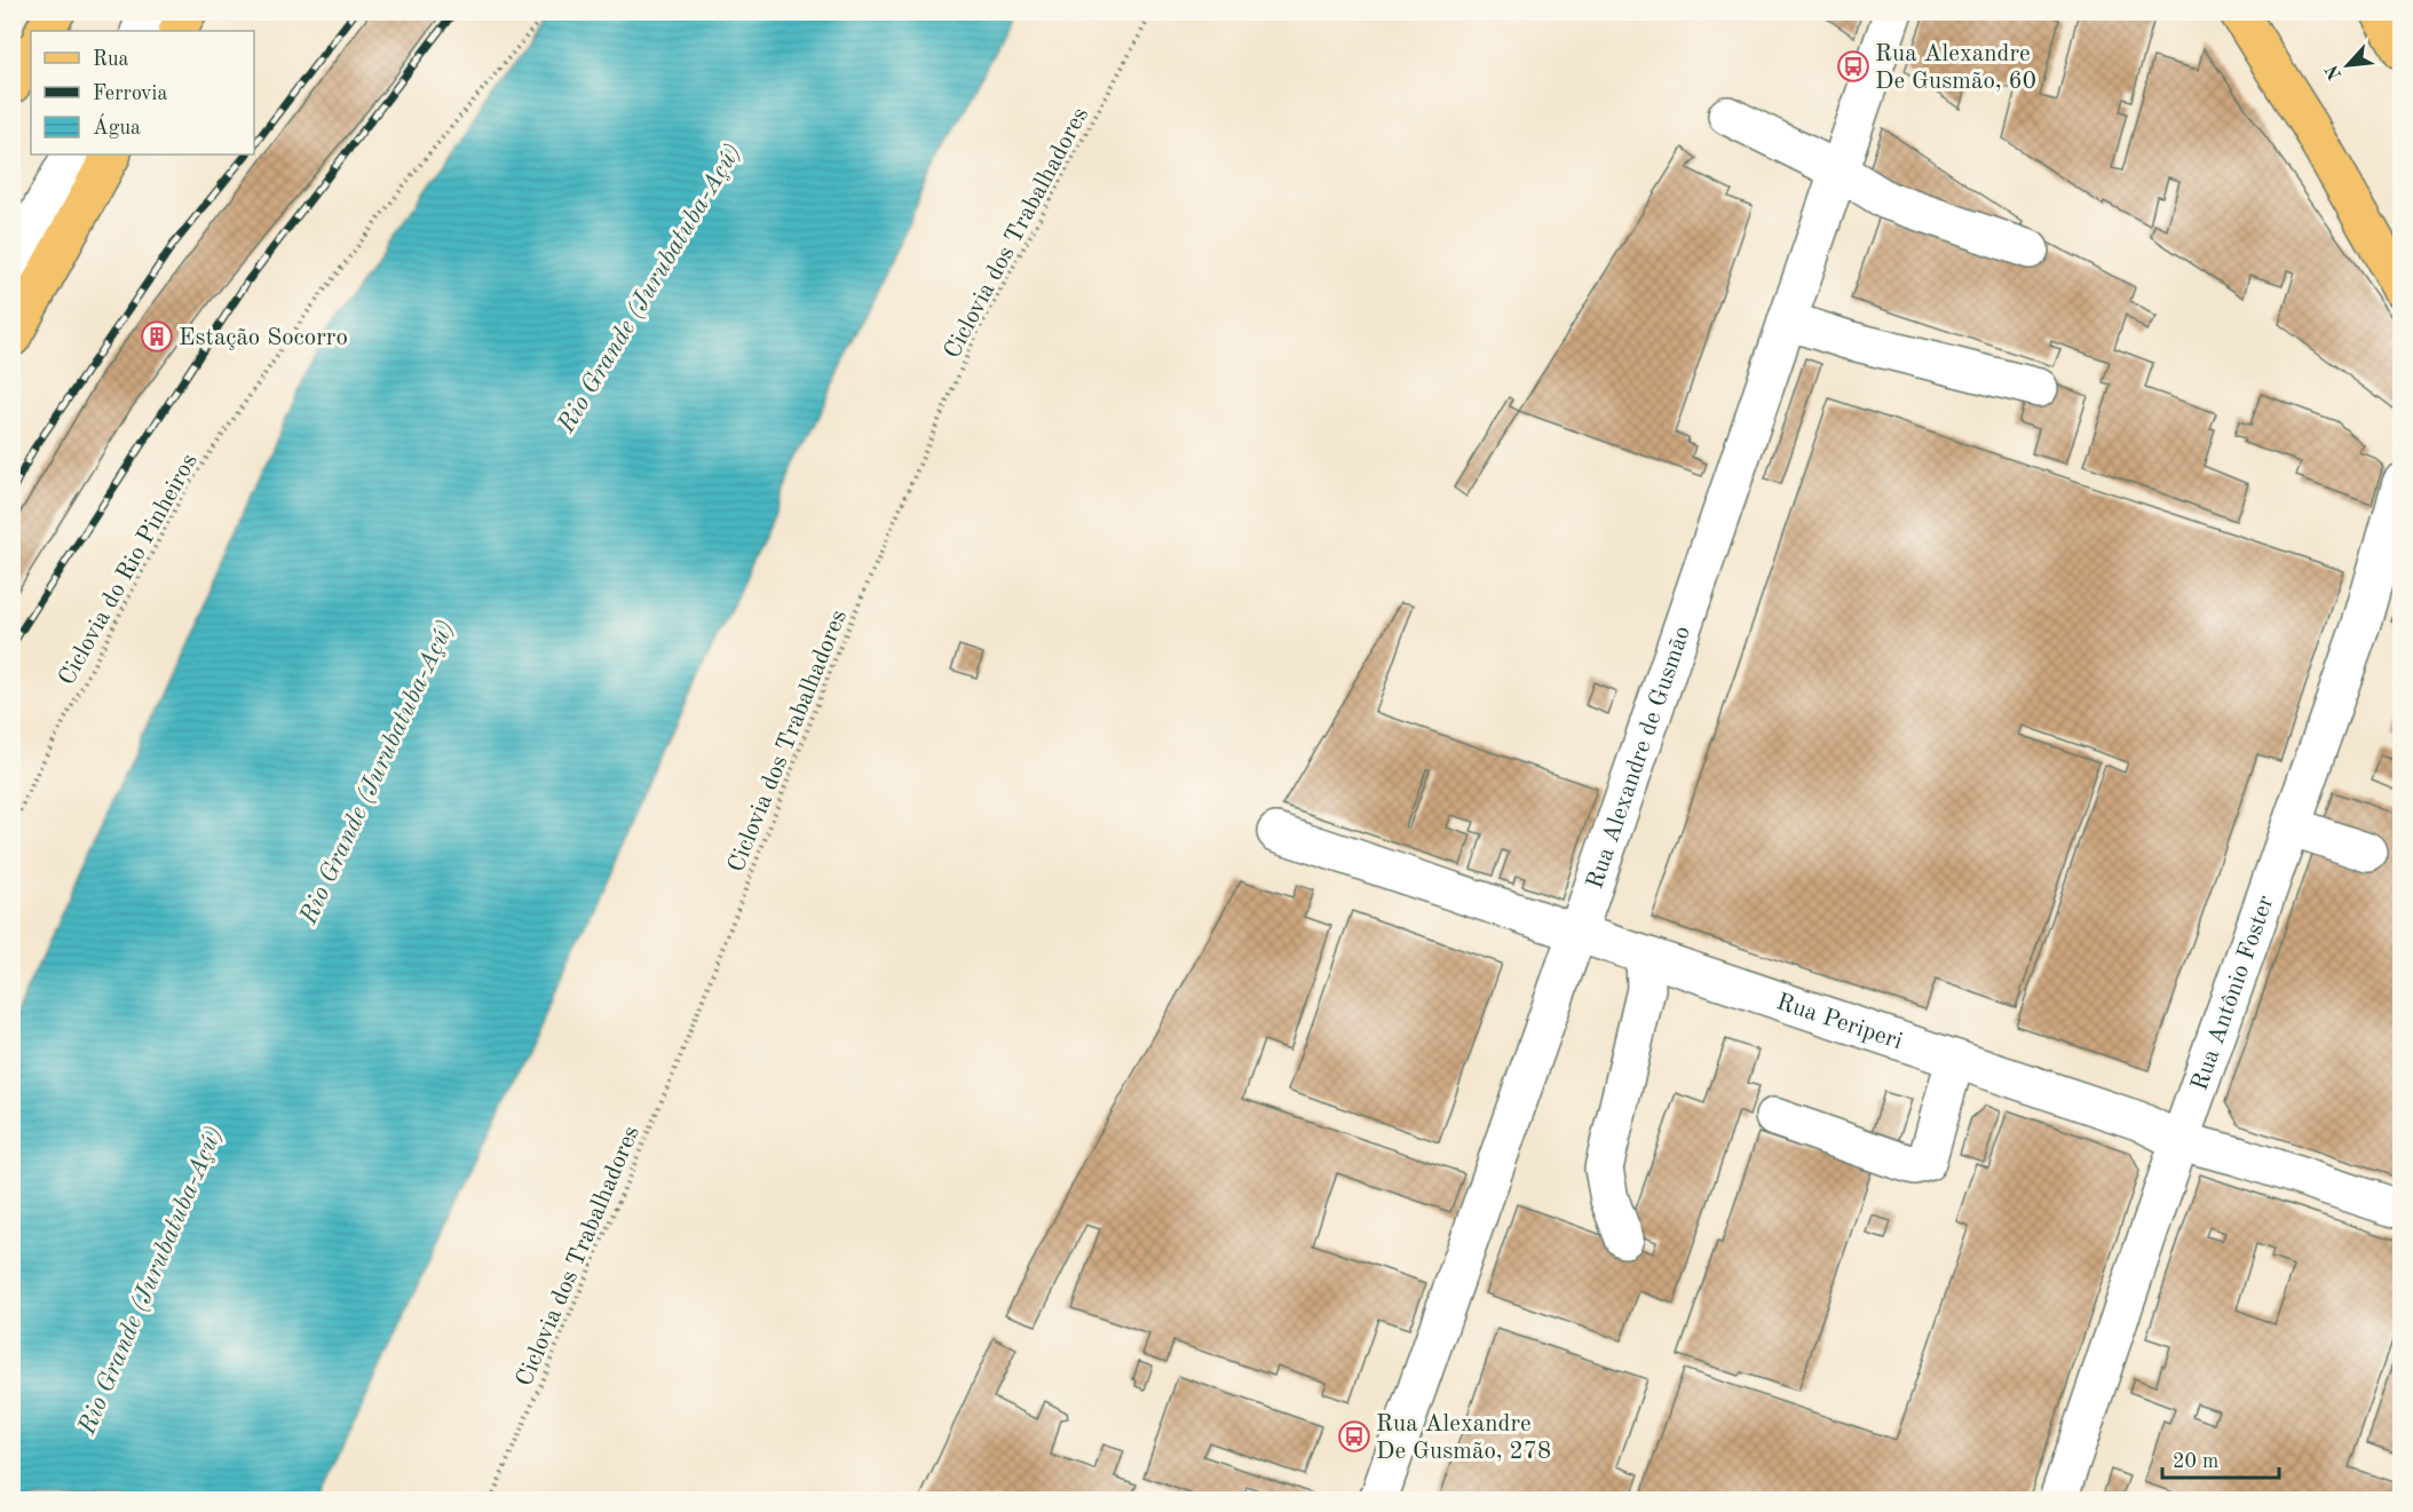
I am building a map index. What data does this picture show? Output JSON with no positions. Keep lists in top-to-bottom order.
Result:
{
  "streets": {
    "street": ["Rua Alexandre de Gusmão", "Rua Antônio Foster", "Rua Periperi"],
    "path": ["Ciclovia dos Trabalhadores", "Ciclovia do Rio Pinheiros"]
  },
  "crossings": [
    ["Rua Alexandre de Gusmão", "Rua Periperi"],
    ["Rua Antônio Foster", "Rua Periperi"]
  ],
  "water": ["Rio Grande (Jurubatuba-Açú)"],
  "places": {
    "bus stop": ["Rua Alexandre De Gusmão, 60", "Rua Alexandre De Gusmão, 278"],
    "building": ["Estação Socorro"]
  },
  "legend": ["Rua", "Ferrovia", "Água"],
  "scale_bar": "20 m",
  "north": "bottom left"
}
